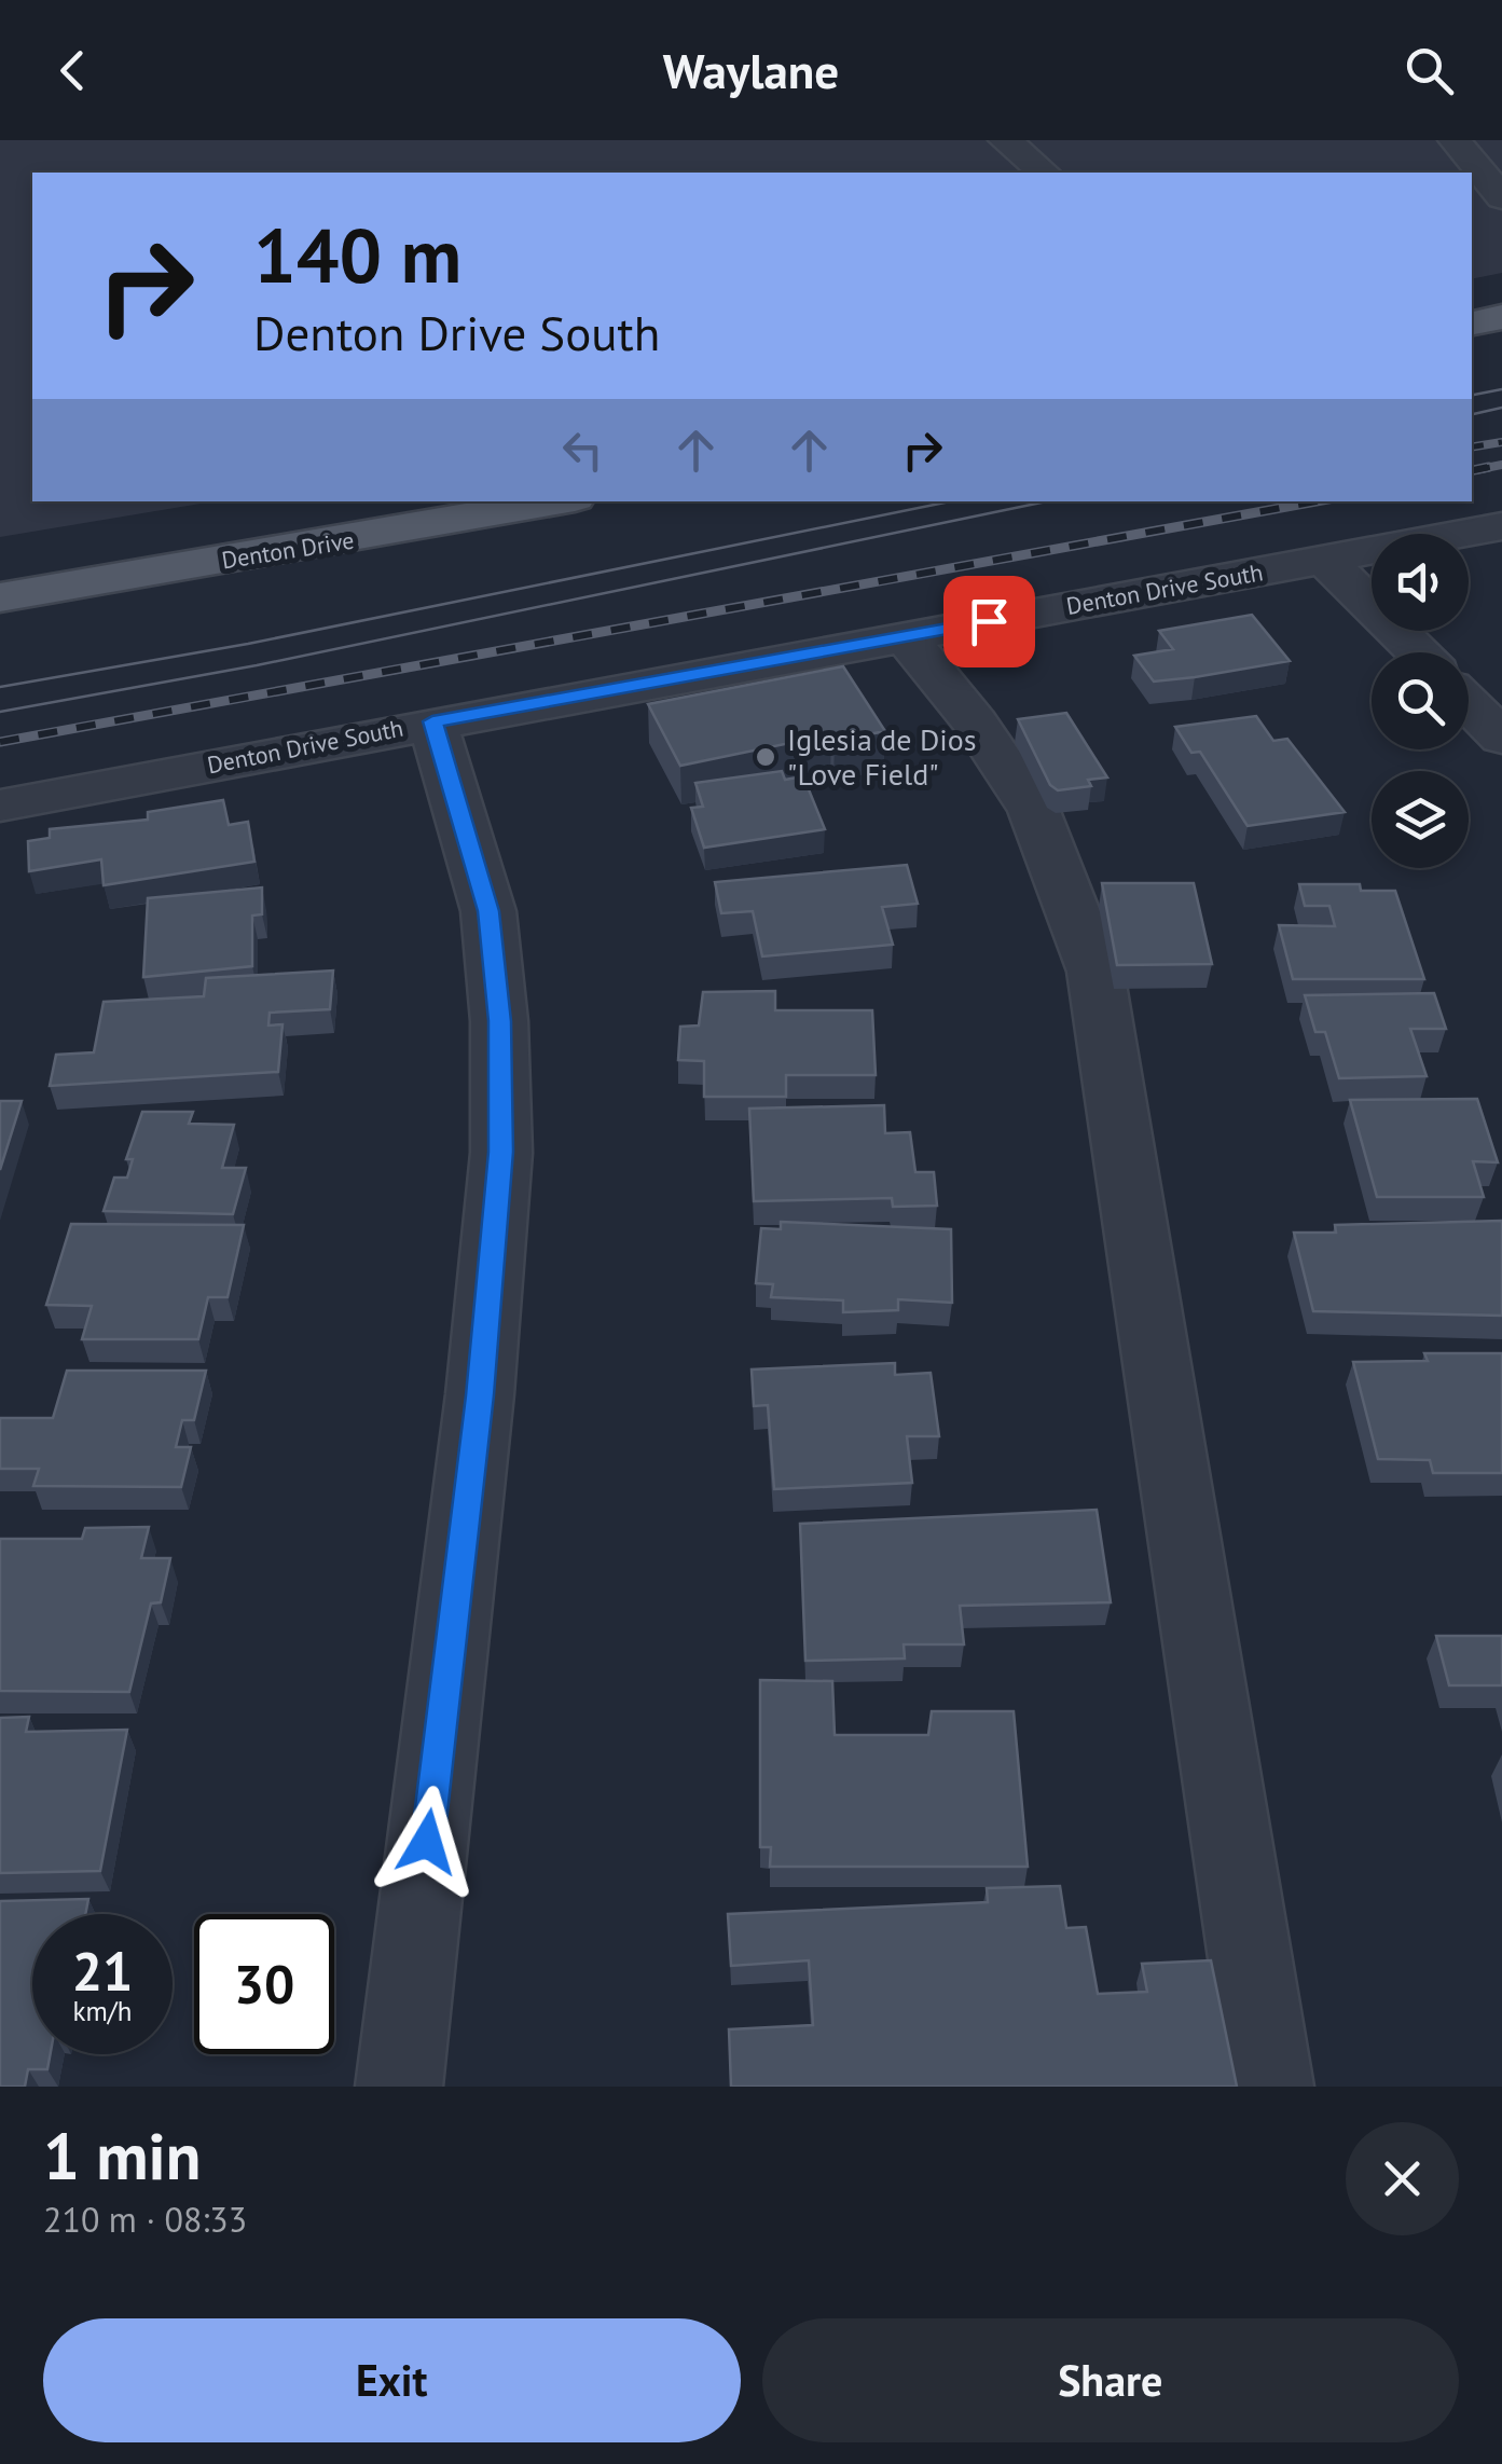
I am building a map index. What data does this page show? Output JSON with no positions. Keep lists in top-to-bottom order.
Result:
{
  "streets": {
    "main road": ["Denton Drive"],
    "street": ["Denton Drive South"]
  },
  "places": ["Iglesia de Dios \"Love Field\""],
  "page": {
    "header": "Waylane",
    "turn": ["140 m", "Denton Drive South"],
    "speed": "21 km/h",
    "limit": "30",
    "heading": ["1 min", "210 m · 08:33"],
    "buttons": ["Exit", "Share"]
  }
}
